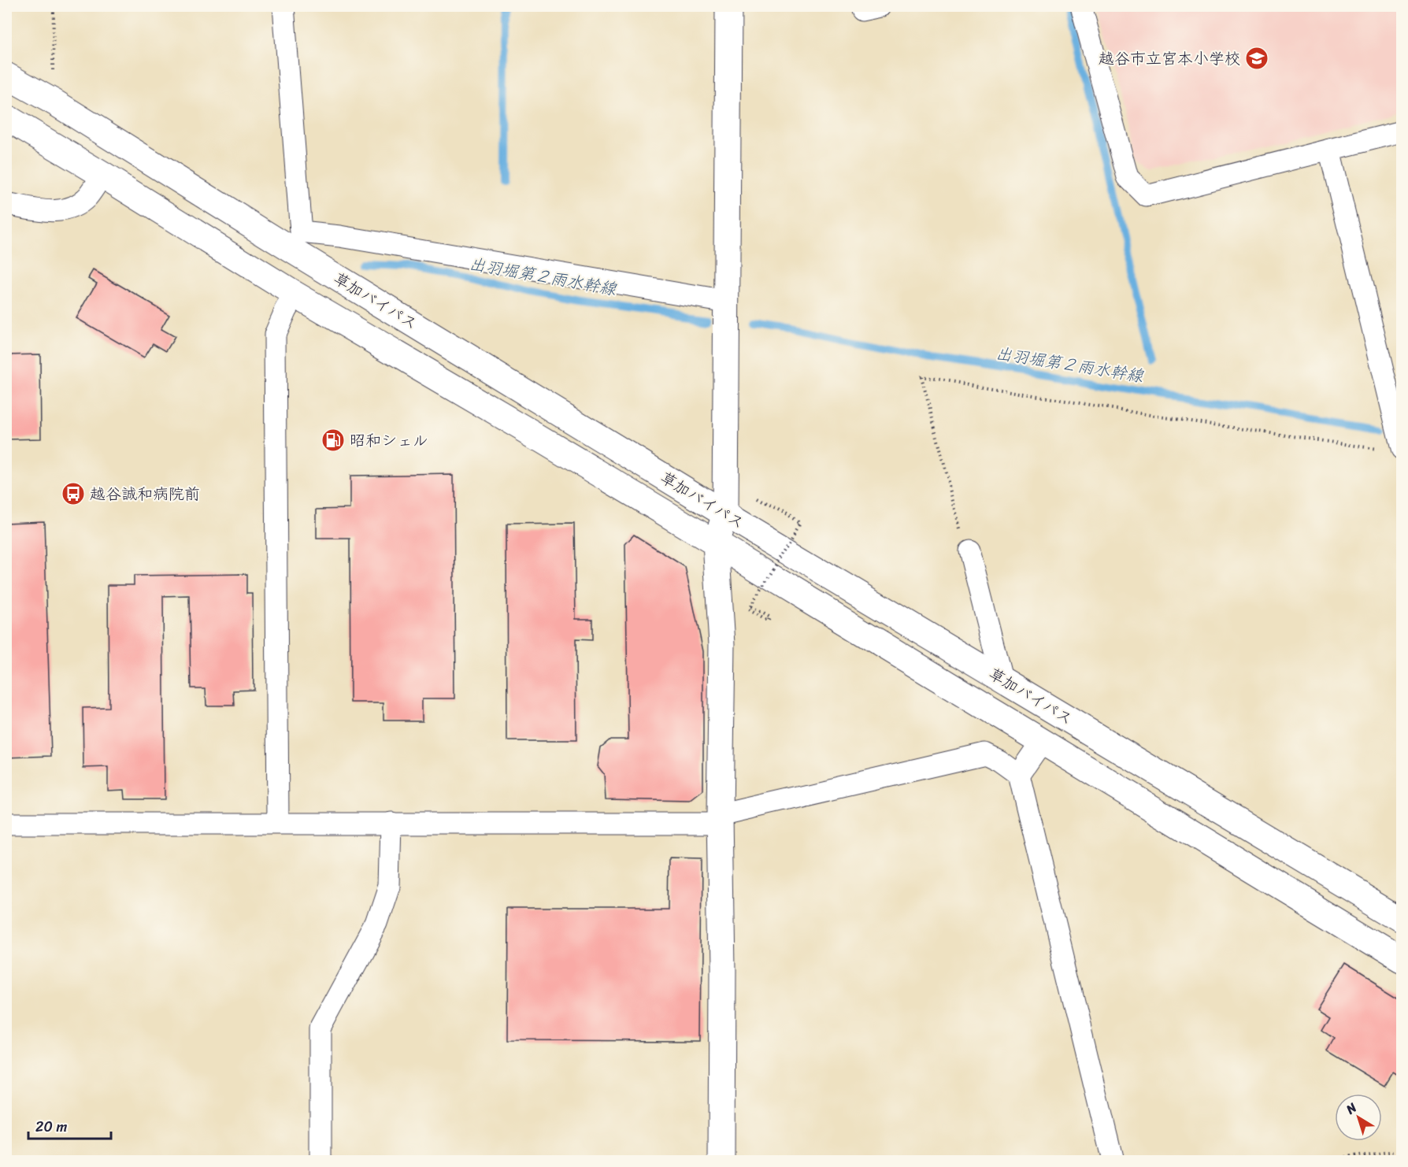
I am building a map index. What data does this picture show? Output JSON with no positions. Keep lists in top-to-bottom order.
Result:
{
  "streets": {
    "main road": ["草加バイパス"]
  },
  "water": ["出羽堀第２雨水幹線"],
  "places": {
    "school or university": ["越谷市立宮本小学校"],
    "fuel station": ["昭和シェル"],
    "bus stop": ["越谷誠和病院前"]
  },
  "scale_bar": "20 m",
  "north": "top left"
}
